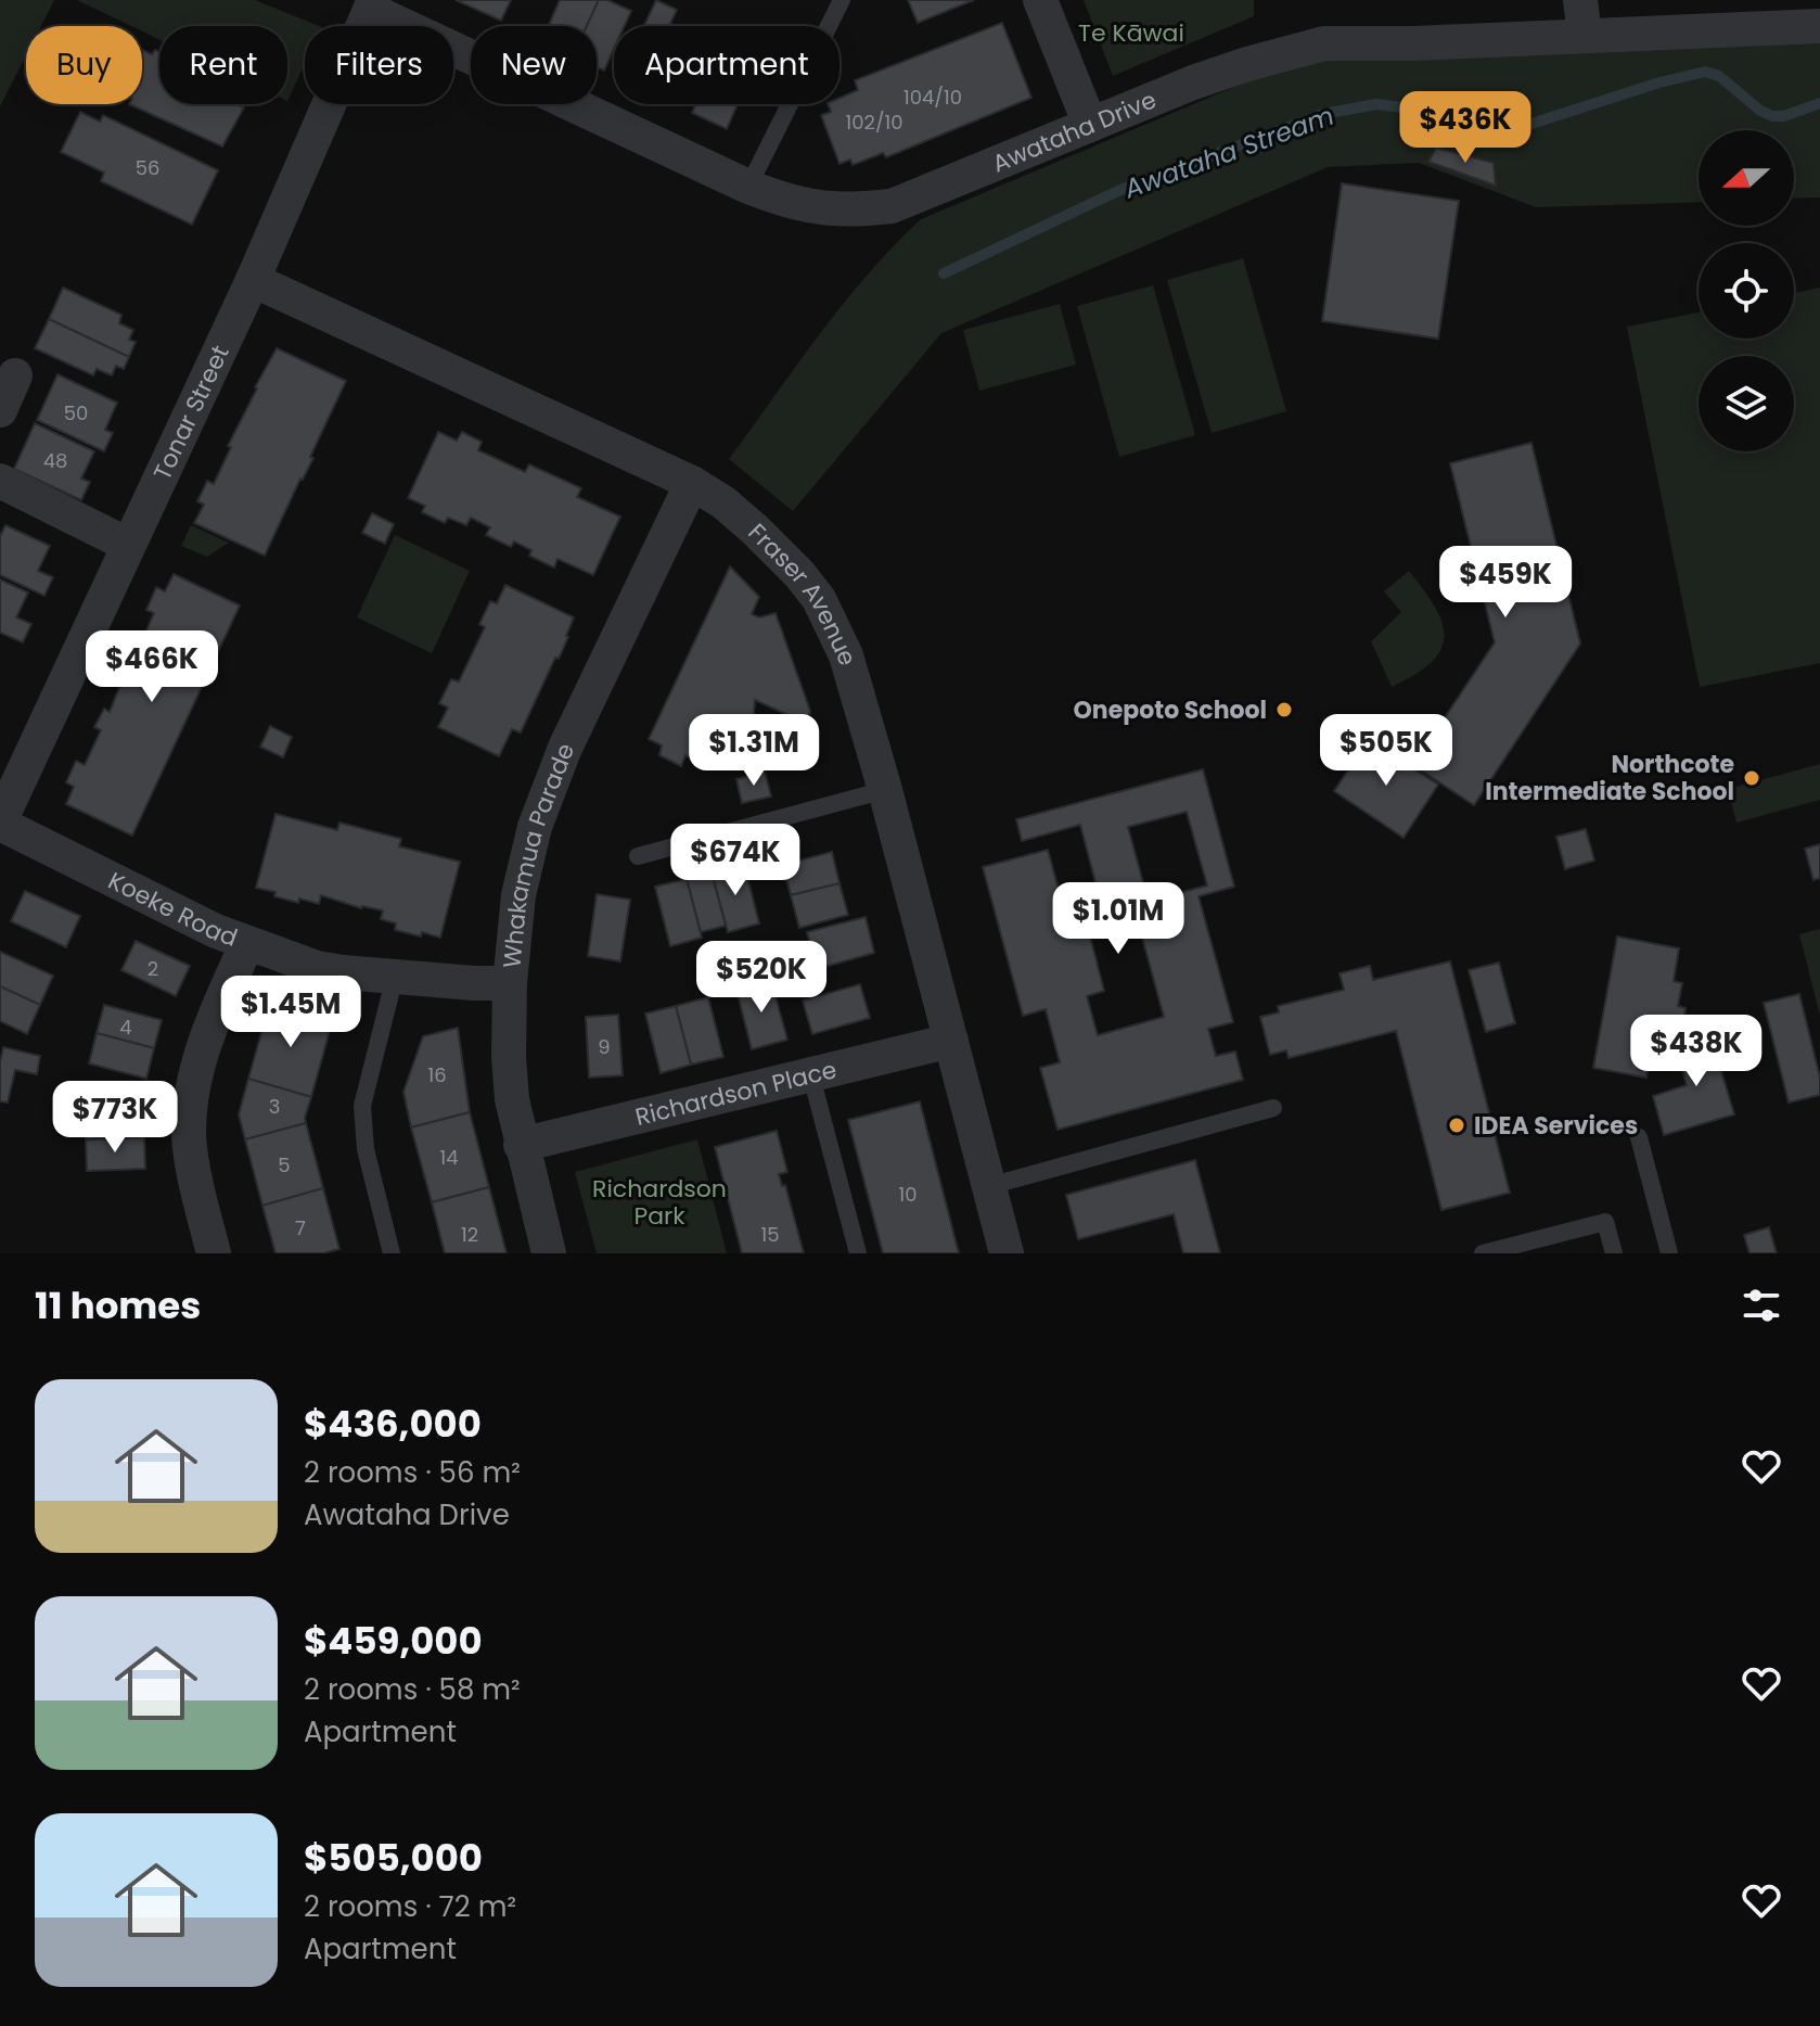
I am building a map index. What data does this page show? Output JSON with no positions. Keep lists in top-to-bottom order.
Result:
{
  "streets": {
    "street": [
      "Awataha Drive",
      "Tonar Street",
      "Fraser Avenue",
      "Whakamua Parade",
      "Koeke Road",
      "Richardson Place"
    ]
  },
  "crossings": [
    ["Awataha Drive", "Tonar Street"],
    ["Tonar Street", "Fraser Avenue"],
    ["Tonar Street", "Koeke Road"],
    ["Fraser Avenue", "Whakamua Parade"],
    ["Fraser Avenue", "Richardson Place"],
    ["Whakamua Parade", "Koeke Road"],
    ["Whakamua Parade", "Richardson Place"]
  ],
  "water": ["Awataha Stream"],
  "parks": ["Te Kāwai", "Richardson Park"],
  "places": ["Onepoto School", "Northcote Intermediate School", "IDEA Services"],
  "house_numbers": [
    "104/10",
    "102/10",
    "56",
    "50",
    "48",
    "2",
    "4",
    "9",
    "16",
    "3",
    "14",
    "5",
    "10",
    "7",
    "12",
    "15"
  ],
  "north": "left",
  "page": {
    "chip": [
      "Buy",
      "Rent",
      "Filters",
      "New",
      "Apartment"
    ],
    "price": [
      "$436K",
      "$459K",
      "$466K",
      "$1.31M",
      "$505K",
      "$674K",
      "$1.01M",
      "$520K",
      "$1.45M",
      "$438K",
      "$773K"
    ],
    "heading": "11 homes",
    "list": [
      {
        "name": "$436,000",
        "note": "2 rooms · 56 m² · Awataha Drive"
      },
      {
        "name": "$459,000",
        "note": "2 rooms · 58 m² · Apartment"
      },
      {
        "name": "$505,000",
        "note": "2 rooms · 72 m² · Apartment"
      }
    ]
  }
}
